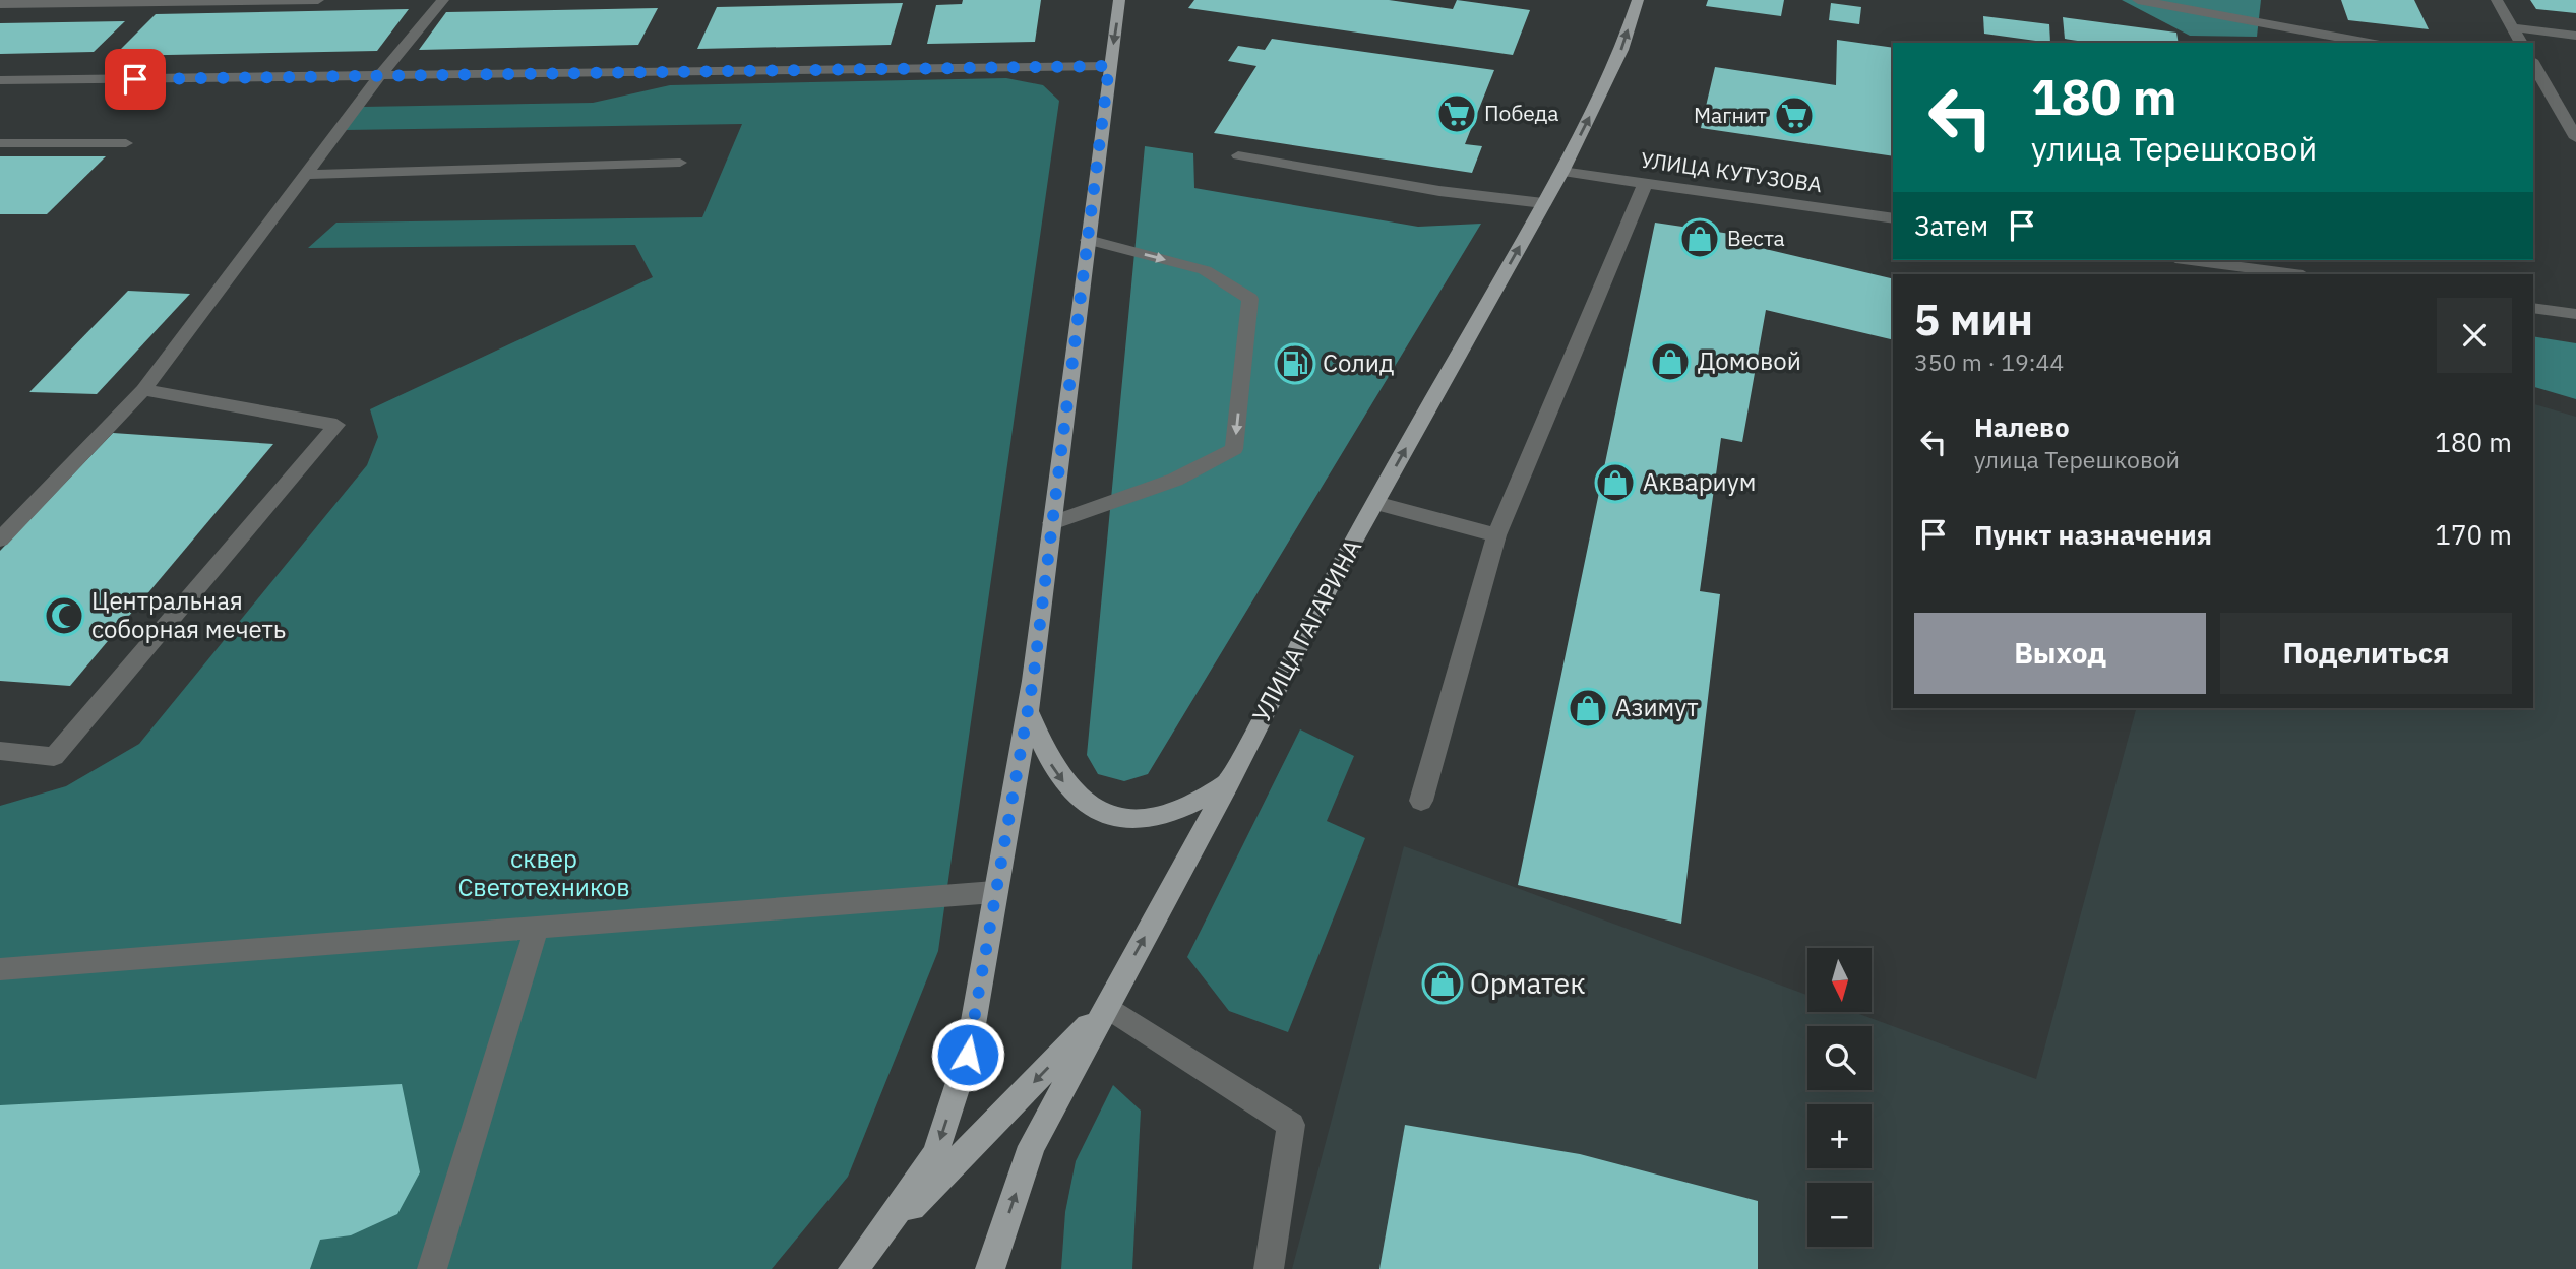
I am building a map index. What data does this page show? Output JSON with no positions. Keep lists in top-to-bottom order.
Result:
{
  "streets": {
    "main road": ["УЛИЦА ГАГАРИНА"],
    "street": ["УЛИЦА КУТУЗОВА"]
  },
  "crossings": [
    ["УЛИЦА КУТУЗОВА", "УЛИЦА ГАГАРИНА"]
  ],
  "parks": ["сквер Светотехников"],
  "places": {
    "supermarket": ["Победа", "Магнит"],
    "shop": [
      "Веста",
      "Домовой",
      "Аквариум",
      "Азимут",
      "Орматек"
    ],
    "fuel station": ["Солид"],
    "mosque": ["Центральная соборная мечеть"]
  },
  "north": "bottom",
  "page": {
    "turn": ["180 m", "улица Терешковой"],
    "then": "Затем",
    "heading": ["5 мин", "350 m · 19:44"],
    "list": [
      {
        "name": "Налево",
        "note": "улица Терешковой",
        "value": "180 m"
      },
      {
        "name": "Пункт назначения",
        "value": "170 m"
      }
    ],
    "buttons": ["Выход", "Поделиться"],
    "map_buttons": ["+", "−"]
  }
}
